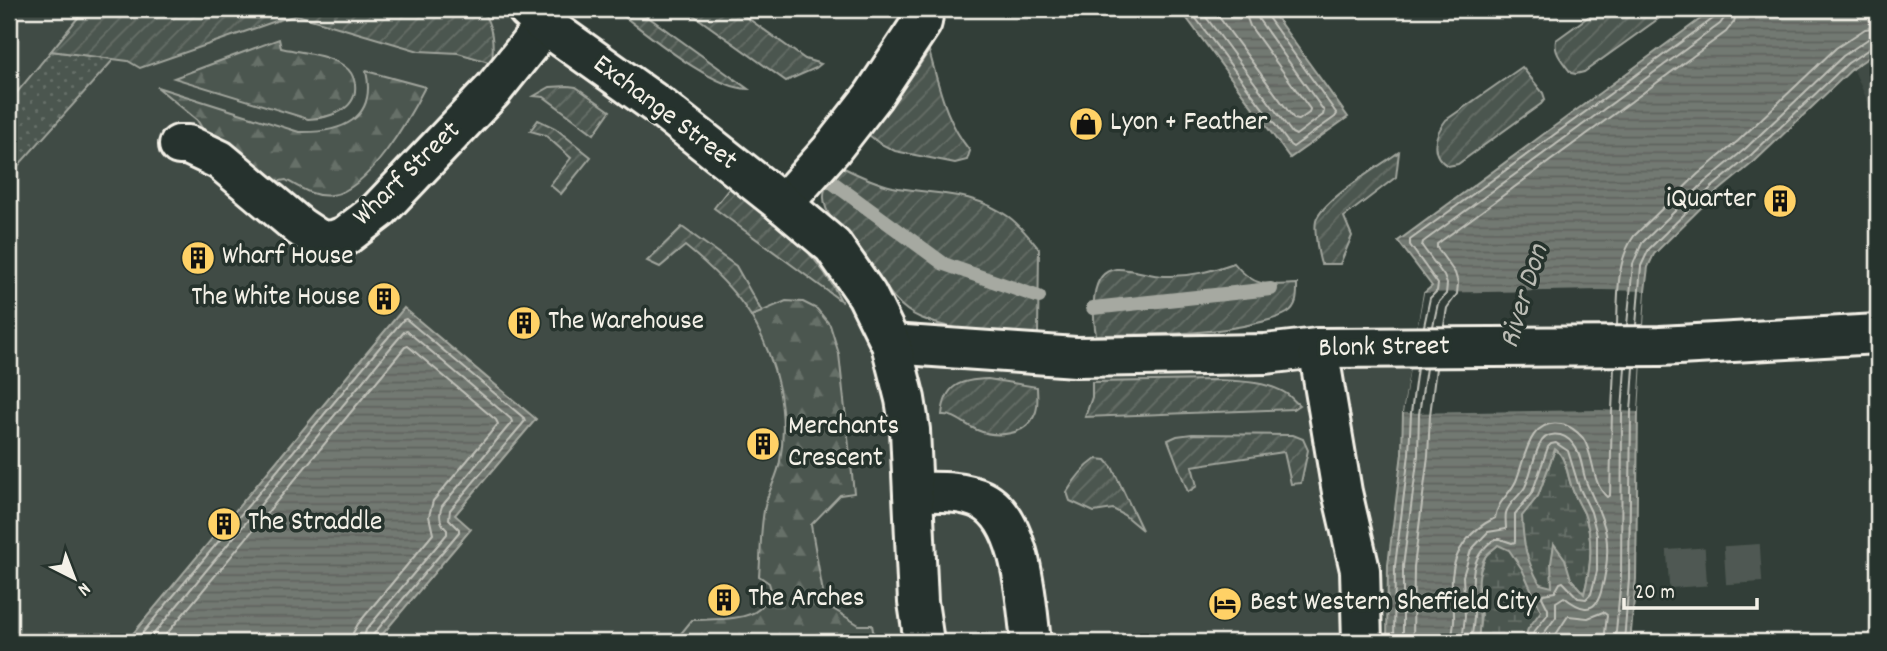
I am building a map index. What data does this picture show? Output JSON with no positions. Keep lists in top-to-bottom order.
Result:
{
  "streets": {
    "street": ["Exchange Street", "Wharf Street", "Blonk Street"]
  },
  "crossings": [
    ["Exchange Street", "Wharf Street"],
    ["Exchange Street", "Blonk Street"]
  ],
  "water": ["River Don"],
  "places": {
    "shop": ["Lyon + Feather"],
    "building": [
      "iQuarter",
      "Wharf House",
      "The White House",
      "The Warehouse",
      "Merchants Crescent",
      "The Straddle",
      "The Arches"
    ],
    "hotel": ["Best Western Sheffield City"]
  },
  "scale_bar": "20 m",
  "north": "bottom right"
}
